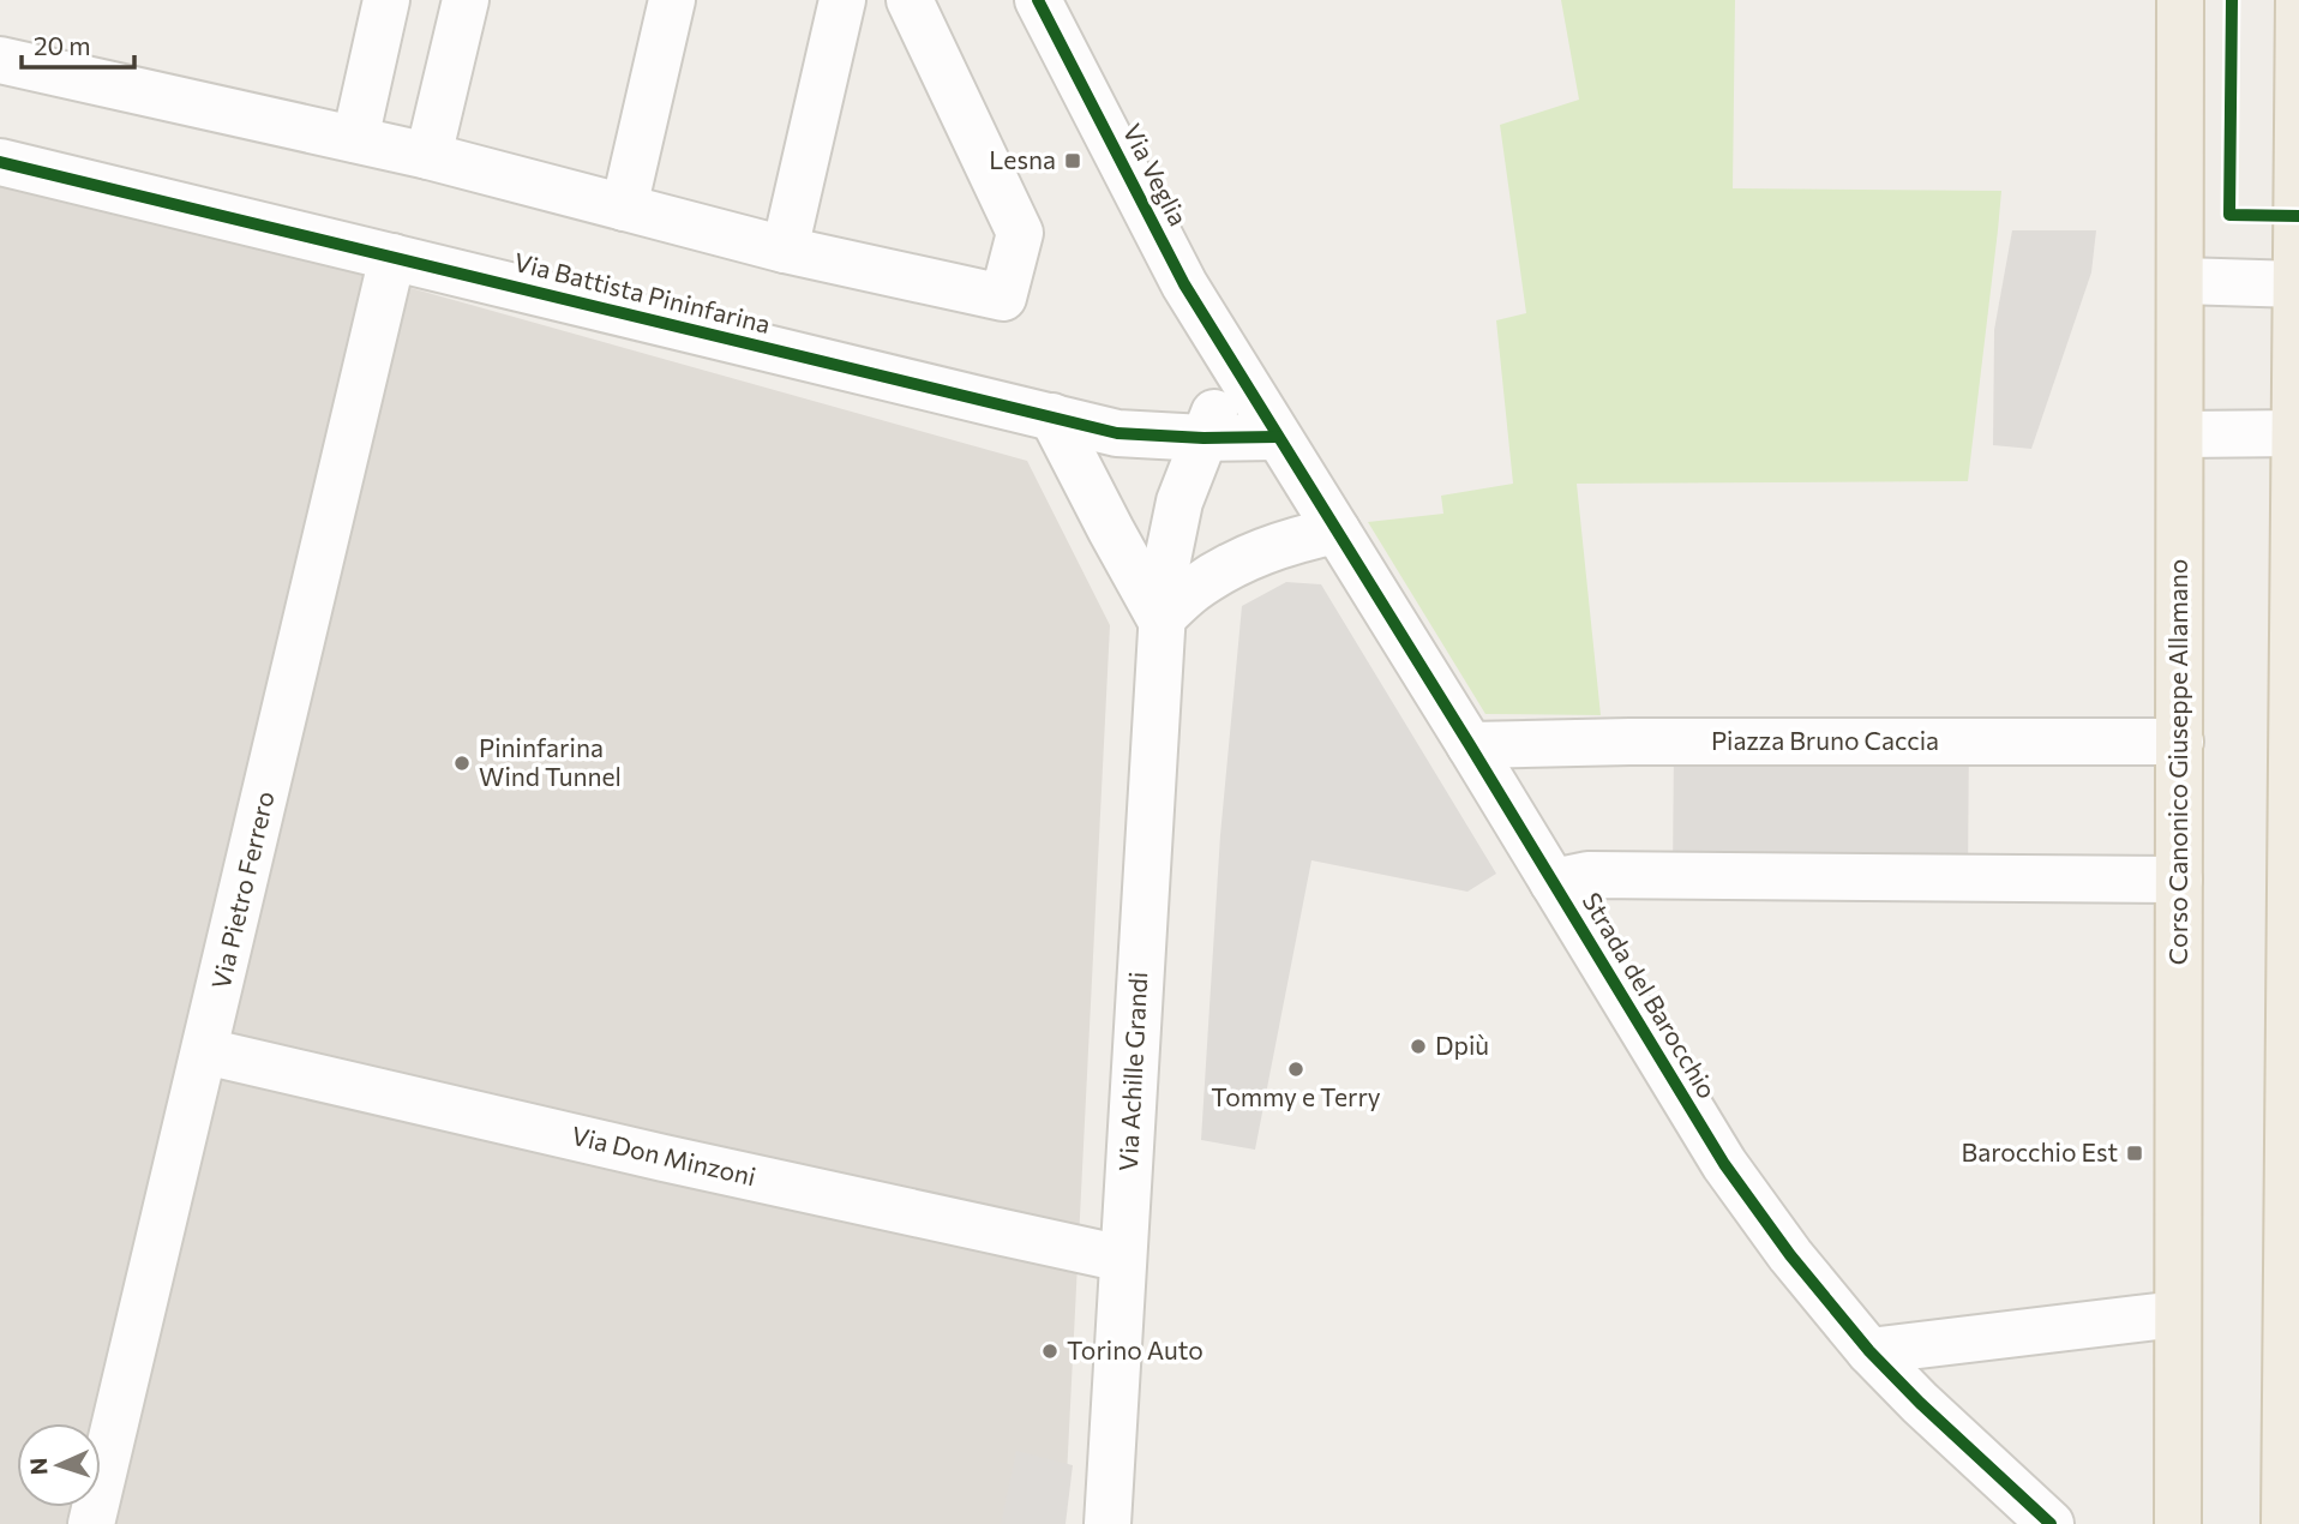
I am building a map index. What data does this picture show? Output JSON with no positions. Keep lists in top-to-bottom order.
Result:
{
  "streets": {
    "main road": ["Corso Canonico Giuseppe Allamano"],
    "street": [
      "Via Veglia",
      "Via Battista Pininfarina",
      "Piazza Bruno Caccia",
      "Via Pietro Ferrero",
      "Strada del Barocchio",
      "Via Achille Grandi",
      "Via Don Minzoni"
    ]
  },
  "crossings": [
    ["Via Veglia", "Via Battista Pininfarina"],
    ["Via Veglia", "Strada del Barocchio"],
    ["Via Veglia", "Via Achille Grandi"],
    ["Via Battista Pininfarina", "Via Pietro Ferrero"],
    ["Via Battista Pininfarina", "Strada del Barocchio"],
    ["Via Battista Pininfarina", "Via Achille Grandi"],
    ["Piazza Bruno Caccia", "Corso Canonico Giuseppe Allamano"],
    ["Piazza Bruno Caccia", "Strada del Barocchio"],
    ["Via Pietro Ferrero", "Via Don Minzoni"],
    ["Via Achille Grandi", "Via Don Minzoni"]
  ],
  "places": {
    "transit": ["Lesna", "Barocchio Est"],
    "other": [
      "Pininfarina Wind Tunnel",
      "Dpiù",
      "Tommy e Terry",
      "Torino Auto"
    ]
  },
  "scale_bar": "20 m",
  "north": "left"
}
